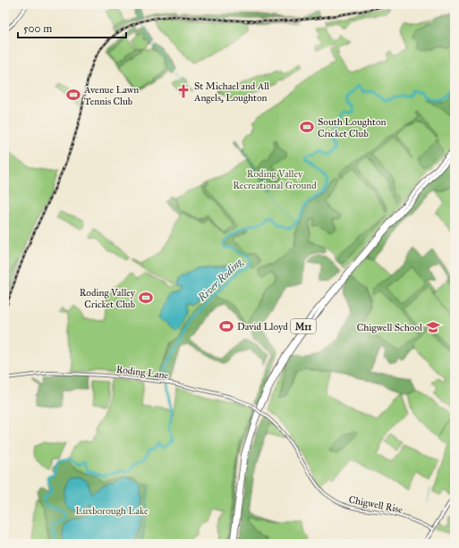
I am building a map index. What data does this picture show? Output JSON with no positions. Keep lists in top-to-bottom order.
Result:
{
  "streets": {
    "highway": ["M11"],
    "main road": ["Roding Lane", "Chigwell Rise"]
  },
  "crossings": [
    ["Roding Lane", "Chigwell Rise"]
  ],
  "water": ["River Roding"],
  "parks": ["Roding Valley Recreational Ground", "Luxborough Lake"],
  "places": {
    "church": ["St Michael and All Angels, Loughton"],
    "sports": [
      "Avenue Lawn Tennis Club",
      "South Loughton Cricket Club",
      "Roding Valley Cricket Club",
      "David Lloyd"
    ],
    "school or university": ["Chigwell School"]
  },
  "scale_bar": "500 m"
}
